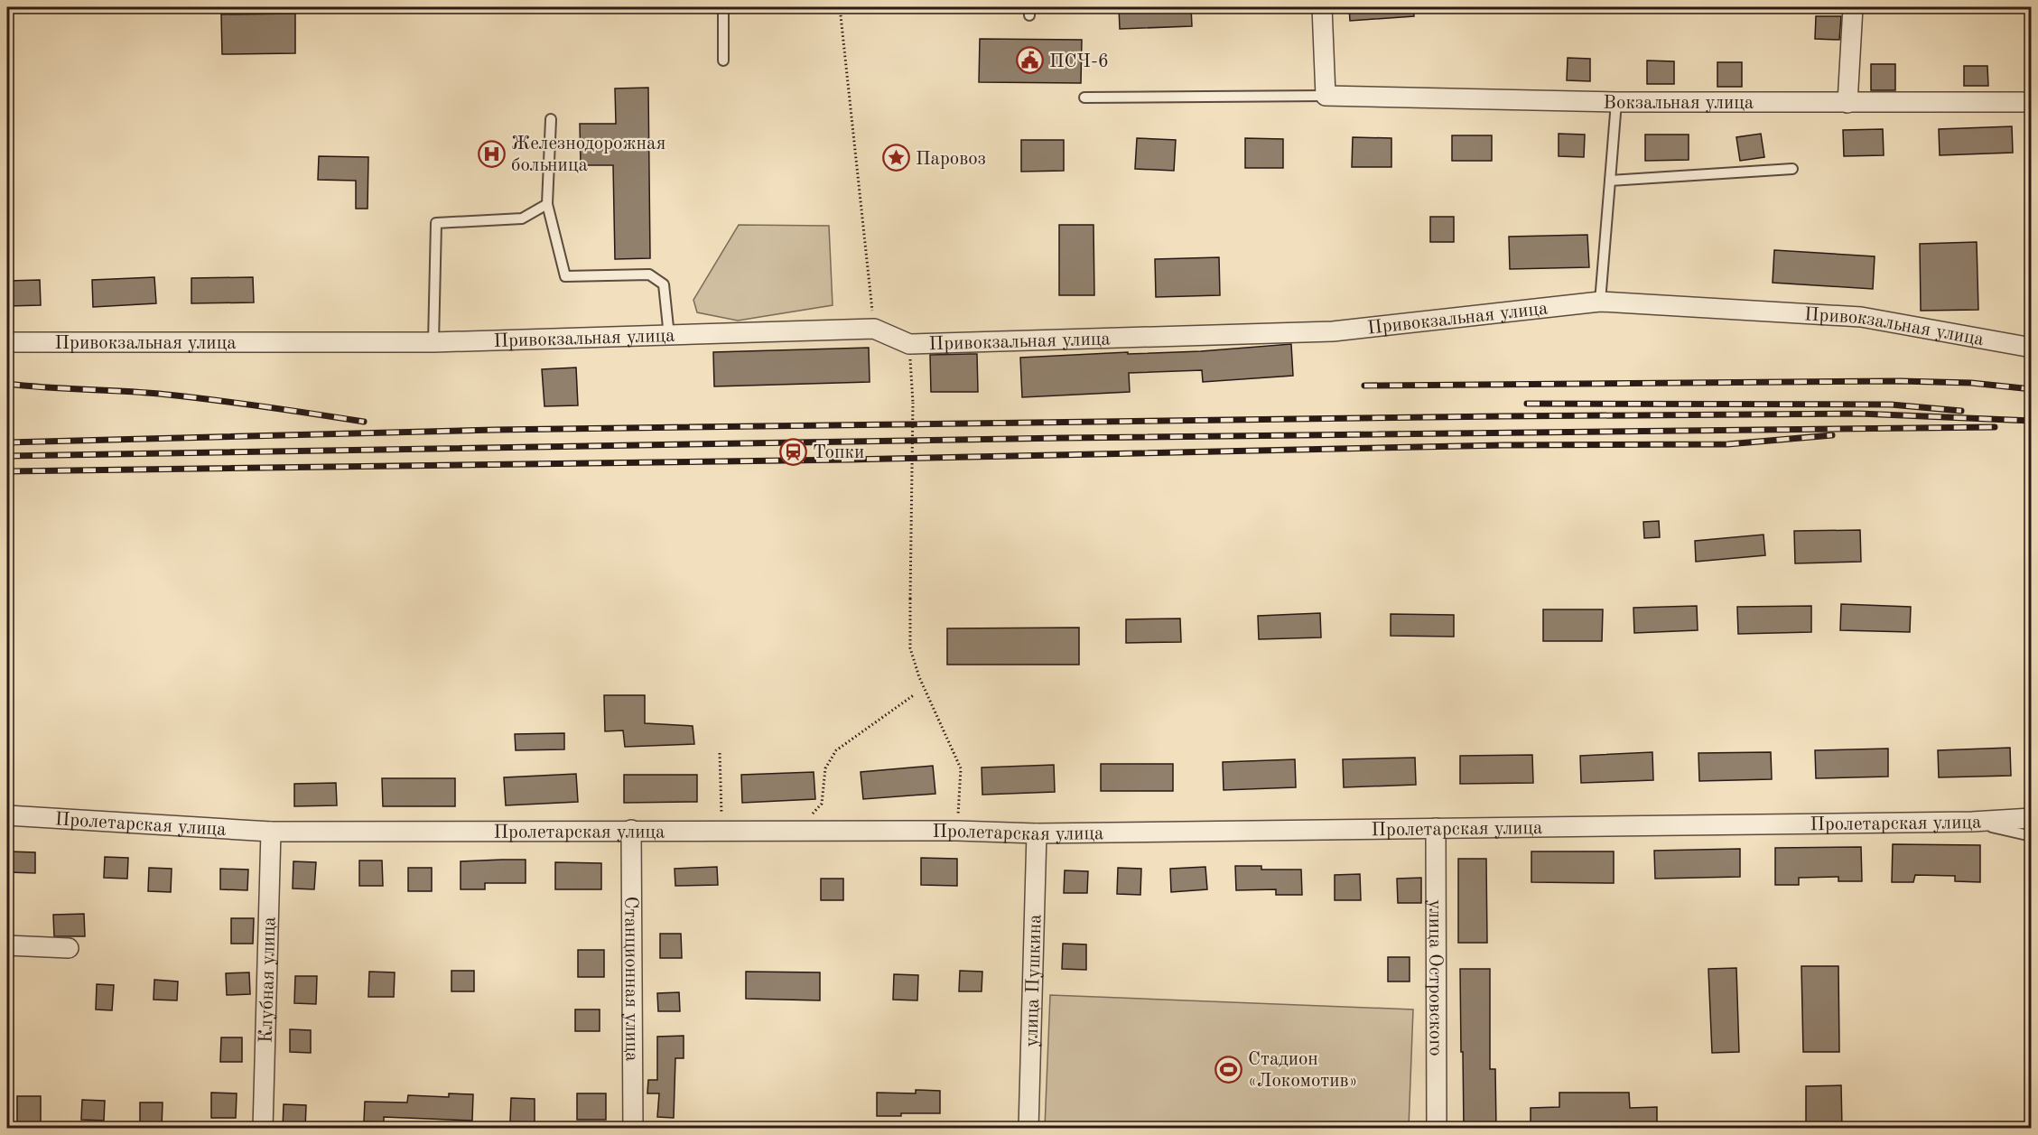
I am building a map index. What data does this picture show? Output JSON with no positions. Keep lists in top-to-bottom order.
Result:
{
  "streets": {
    "street": [
      "Вокзальная улица",
      "Привокзальная улица",
      "Пролетарская улица",
      "улица Островского",
      "Станционная улица",
      "Клубная улица",
      "улица Пушкина"
    ]
  },
  "crossings": [
    ["Пролетарская улица", "улица Островского"],
    ["Пролетарская улица", "Станционная улица"],
    ["Пролетарская улица", "Клубная улица"],
    ["Пролетарская улица", "улица Пушкина"]
  ],
  "places": {
    "public building": ["ПСЧ-6"],
    "hospital": ["Железнодорожная больница"],
    "place": ["Паровоз"],
    "station": ["Топки"],
    "sports": ["Стадион «Локомотив»"]
  }
}
